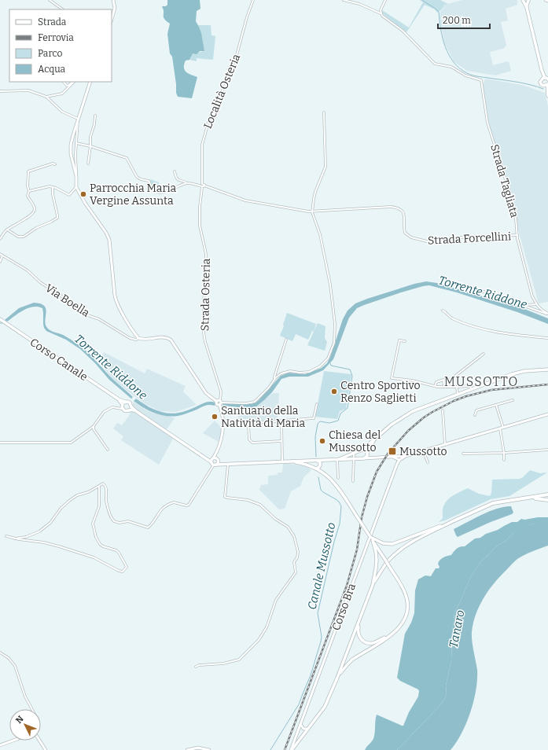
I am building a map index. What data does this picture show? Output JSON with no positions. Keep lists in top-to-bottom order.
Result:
{
  "streets": {
    "main road": ["Corso Canale"],
    "street": [
      "Località Osteria",
      "Strada Tagliata",
      "Strada Forcellini",
      "Strada Osteria",
      "Via Boella",
      "Corso Bra"
    ]
  },
  "crossings": [
    ["Località Osteria", "Strada Osteria"],
    ["Strada Tagliata", "Strada Forcellini"]
  ],
  "districts": ["MUSSOTTO"],
  "water": ["Torrente Riddone", "Canale Mussotto", "Tanaro"],
  "places": {
    "other": [
      "Parrocchia Maria Vergine Assunta",
      "Centro Sportivo Renzo Saglietti",
      "Santuario della Natività di Maria",
      "Chiesa del Mussotto"
    ],
    "transit": ["Mussotto"]
  },
  "legend": [
    "Strada",
    "Ferrovia",
    "Parco",
    "Acqua"
  ],
  "scale_bar": "200 m",
  "north": "top left"
}
